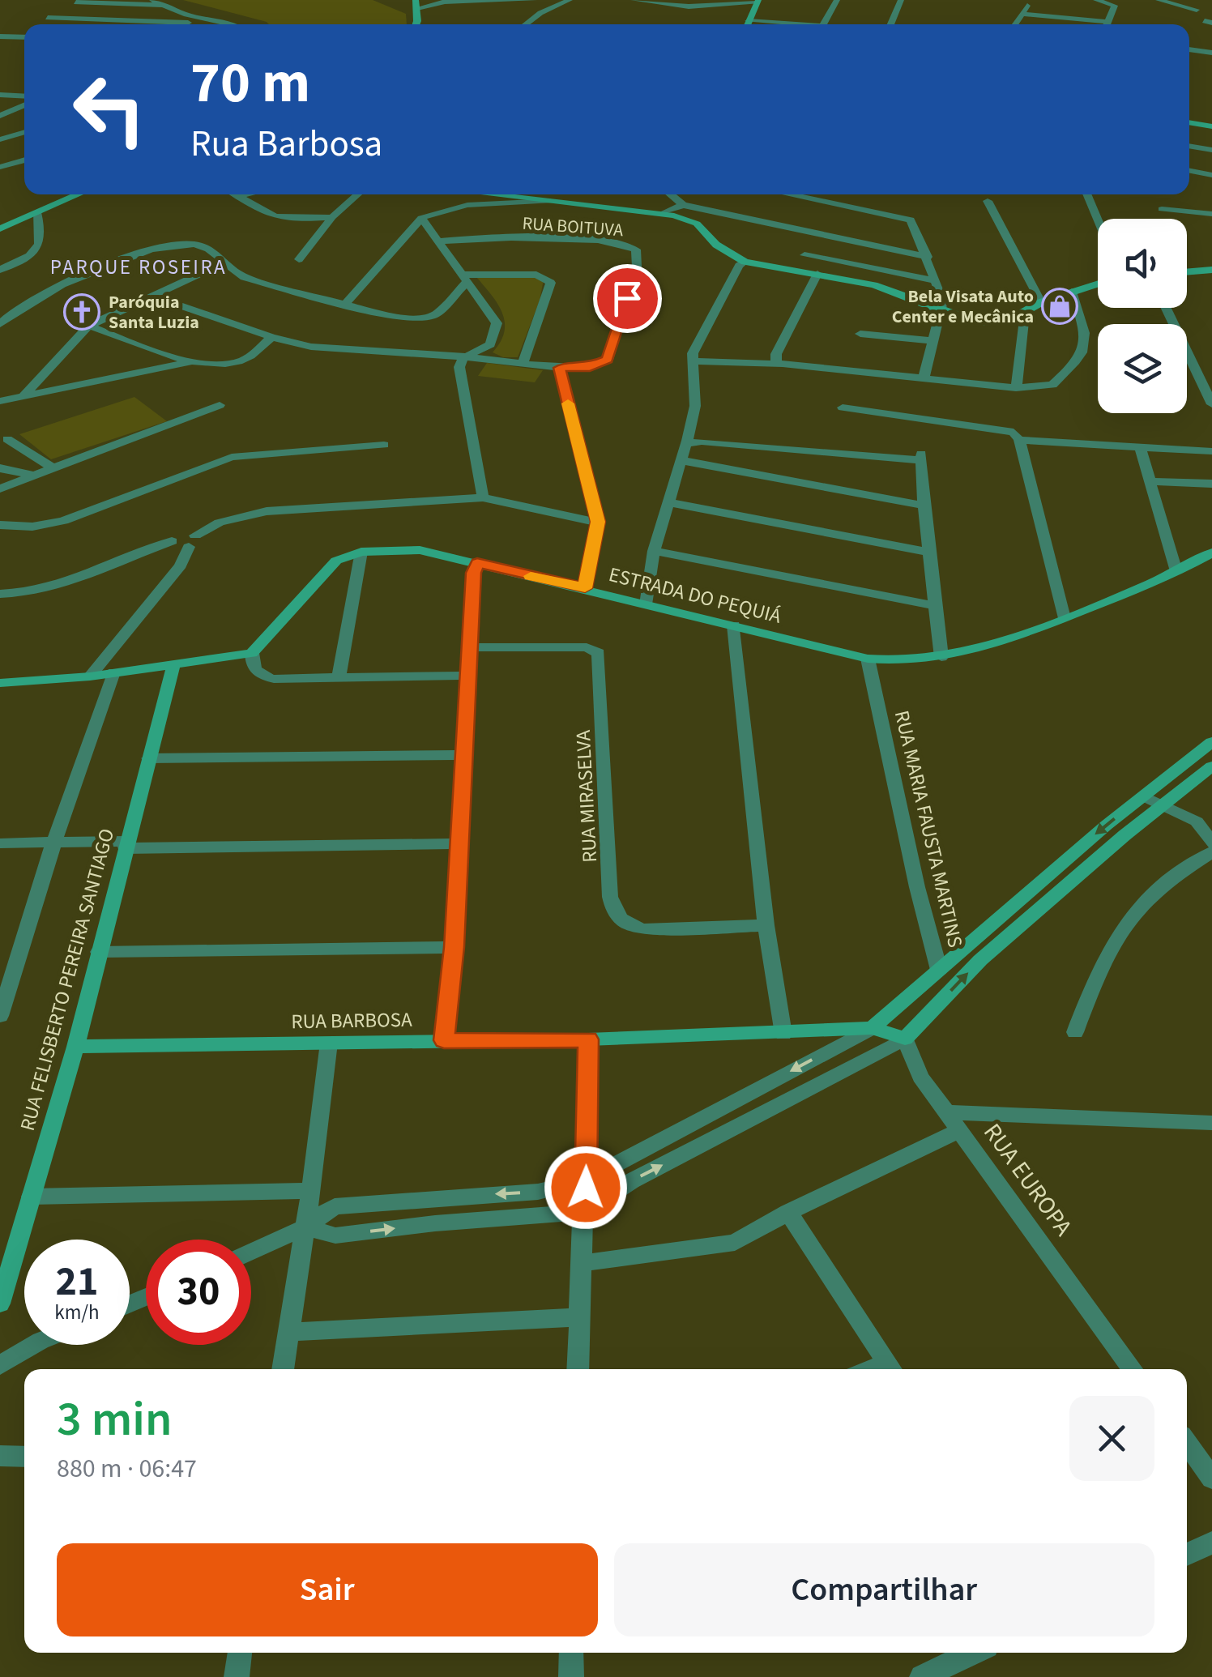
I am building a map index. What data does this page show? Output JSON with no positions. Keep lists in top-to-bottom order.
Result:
{
  "streets": {
    "street": [
      "RUA BOITUVA",
      "ESTRADA DO PEQUIÁ",
      "RUA MIRASELVA",
      "RUA MARIA FAUSTA MARTINS",
      "RUA FELISBERTO PEREIRA SANTIAGO",
      "RUA BARBOSA",
      "RUA EUROPA"
    ]
  },
  "crossings": [
    ["ESTRADA DO PEQUIÁ", "RUA MARIA FAUSTA MARTINS"],
    ["RUA MARIA FAUSTA MARTINS", "RUA BARBOSA"],
    ["RUA FELISBERTO PEREIRA SANTIAGO", "RUA BARBOSA"]
  ],
  "districts": ["PARQUE ROSEIRA"],
  "places": {
    "shop": ["Bela Visata Auto Center e Mecânica"],
    "church": ["Paróquia Santa Luzia"]
  },
  "page": {
    "turn": ["70 m", "Rua Barbosa"],
    "speed": "21 km/h",
    "limit": "30",
    "heading": ["3 min", "880 m · 06:47"],
    "buttons": ["Sair", "Compartilhar"]
  }
}
